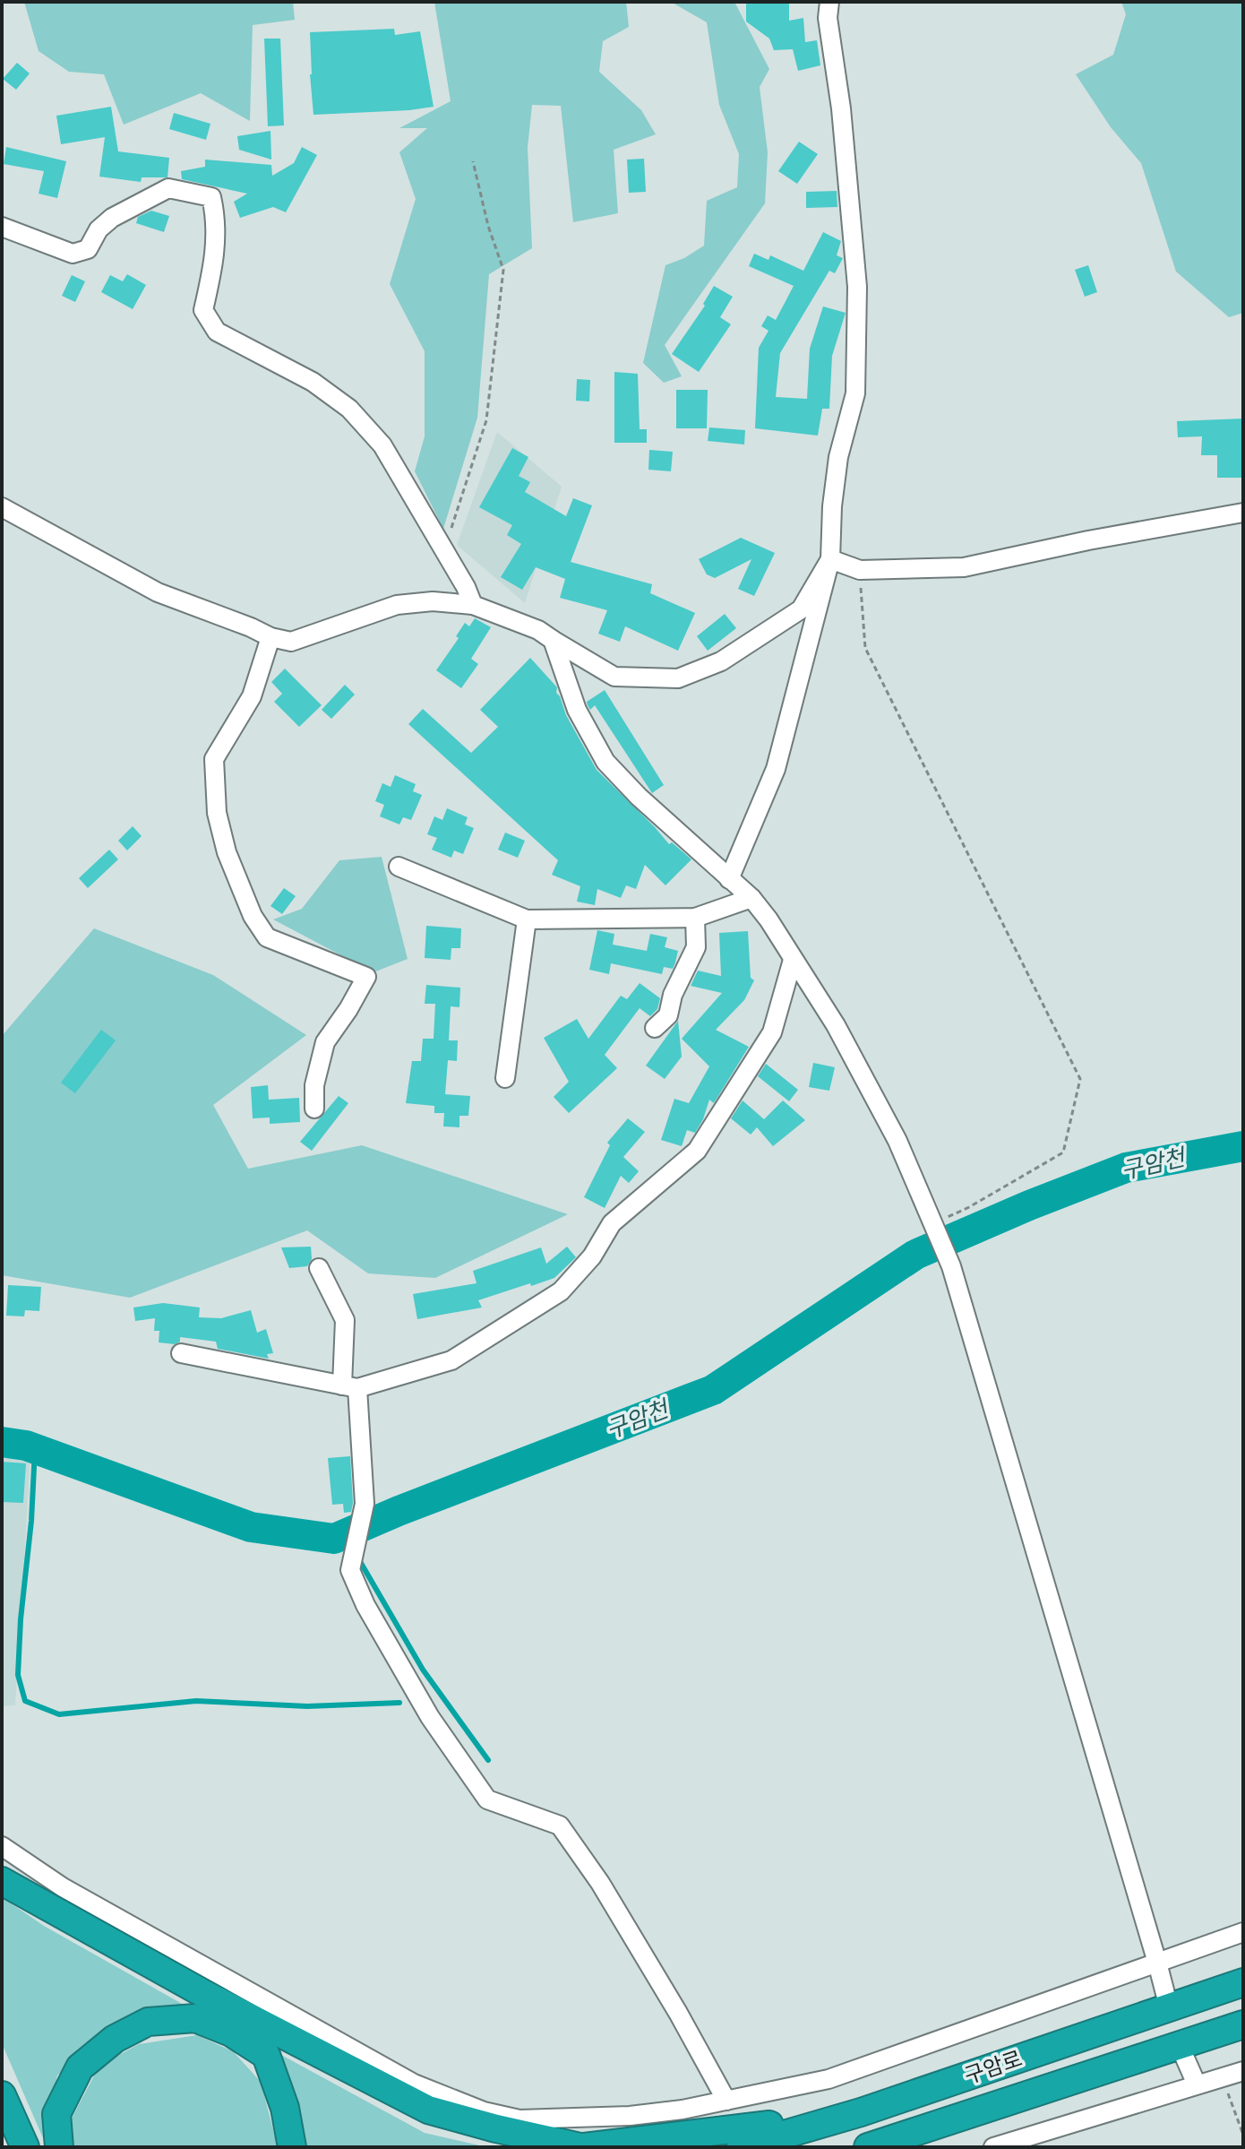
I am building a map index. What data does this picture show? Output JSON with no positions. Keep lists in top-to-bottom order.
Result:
{
  "streets": {
    "highway": ["구암로"]
  },
  "water": ["구암천"]
}
